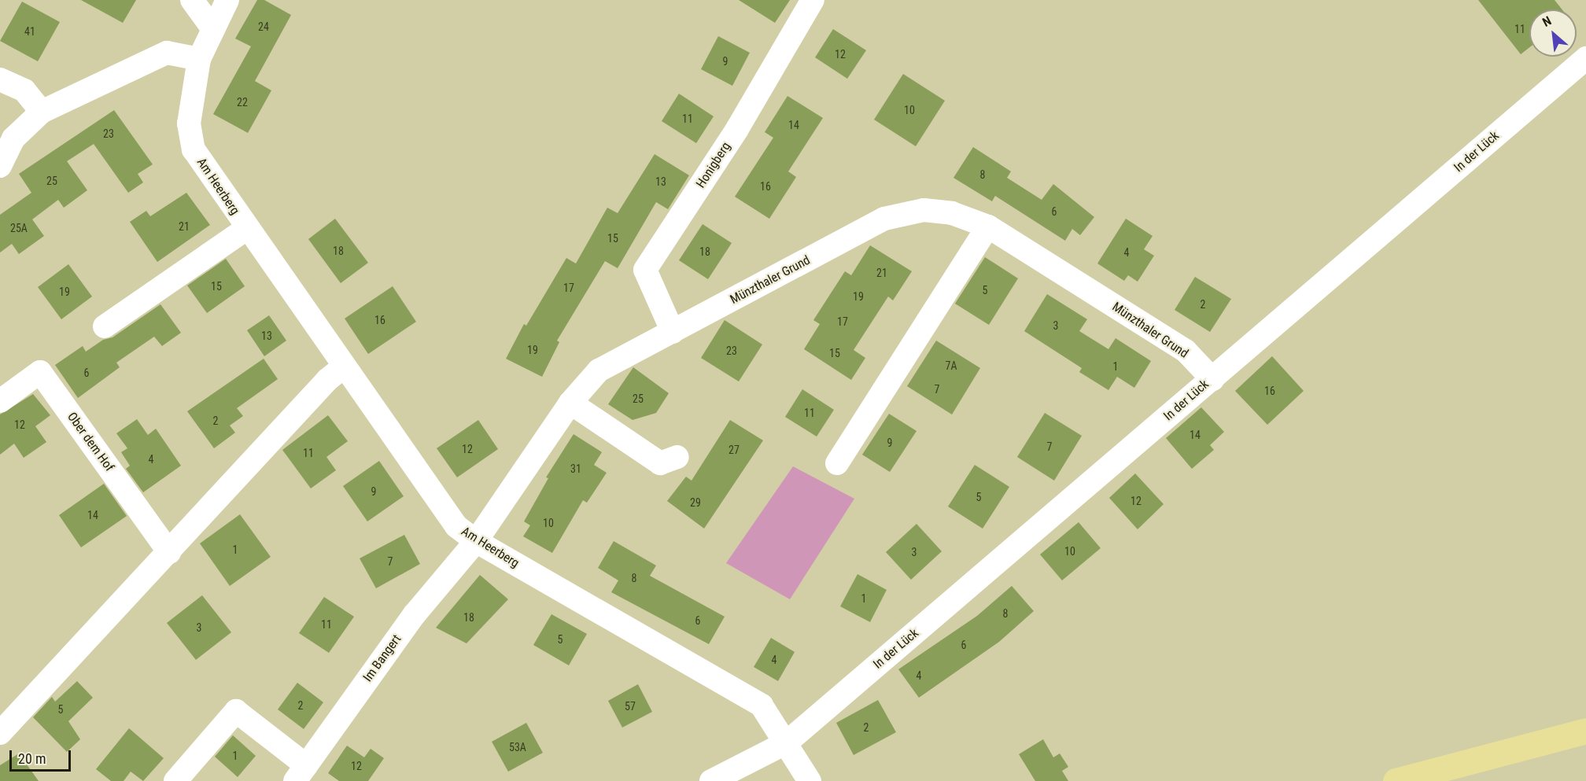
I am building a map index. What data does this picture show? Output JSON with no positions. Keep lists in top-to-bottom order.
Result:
{
  "streets": {
    "street": [
      "In der Lück",
      "Honigberg",
      "Am Heerberg",
      "Münzthaler Grund",
      "Ober dem Hof",
      "Im Bangert"
    ]
  },
  "crossings": [
    ["In der Lück", "Am Heerberg"],
    ["In der Lück", "Münzthaler Grund"],
    ["Honigberg", "Münzthaler Grund"],
    ["Am Heerberg", "Münzthaler Grund"],
    ["Am Heerberg", "Im Bangert"],
    ["Münzthaler Grund", "Im Bangert"]
  ],
  "house_numbers": [
    "24",
    "11",
    "41",
    "12",
    "9",
    "22",
    "10",
    "11",
    "14",
    "23",
    "8",
    "25",
    "13",
    "16",
    "6",
    "21",
    "25A",
    "15",
    "18",
    "18",
    "4",
    "21",
    "15",
    "17",
    "5",
    "19",
    "19",
    "2",
    "16",
    "17",
    "3",
    "13",
    "19",
    "23",
    "15",
    "7A",
    "1",
    "6",
    "7",
    "16",
    "25",
    "11",
    "2",
    "12",
    "14",
    "9",
    "7",
    "12",
    "27",
    "11",
    "4",
    "31",
    "9",
    "5",
    "12",
    "29",
    "14",
    "10",
    "1",
    "10",
    "3",
    "7",
    "8",
    "1",
    "8",
    "18",
    "6",
    "11",
    "3",
    "5",
    "6",
    "4",
    "4",
    "2",
    "57",
    "5",
    "2",
    "53A",
    "1",
    "12"
  ],
  "scale_bar": "20 m",
  "north": "top left"
}
